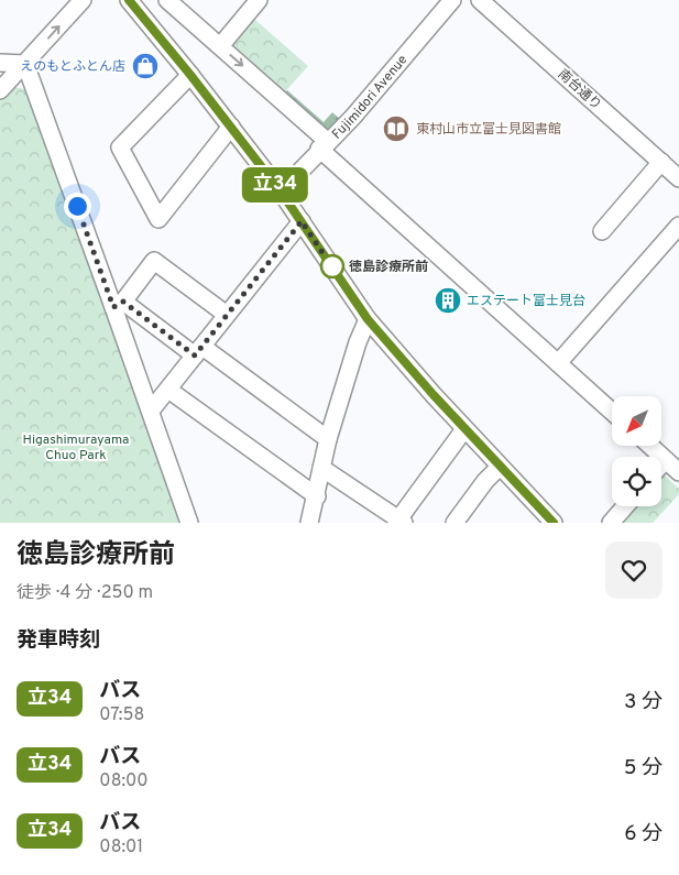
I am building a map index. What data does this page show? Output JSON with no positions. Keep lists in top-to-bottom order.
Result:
{
  "streets": {
    "street": ["南台通り", "Fujimidori Avenue"]
  },
  "parks": ["Higashimurayama Chuo Park"],
  "places": {
    "shop": ["えのもとふとん店"],
    "library": ["東村山市立富士見図書館"],
    "other": ["徳島診療所前"],
    "building": ["エステート富士見台"]
  },
  "lines": ["bus line 立34"],
  "north": "bottom left",
  "page": {
    "on_map": "立34",
    "heading": [
      ["徳島診療所前", "徒歩 · 4 分 · 250 m"],
      "発車時刻"
    ],
    "list": [
      {
        "mark": "立34",
        "name": "バス",
        "note": "07:58",
        "value": "3 分"
      },
      {
        "mark": "立34",
        "name": "バス",
        "note": "08:00",
        "value": "5 分"
      },
      {
        "mark": "立34",
        "name": "バス",
        "note": "08:01",
        "value": "6 分"
      }
    ]
  }
}
